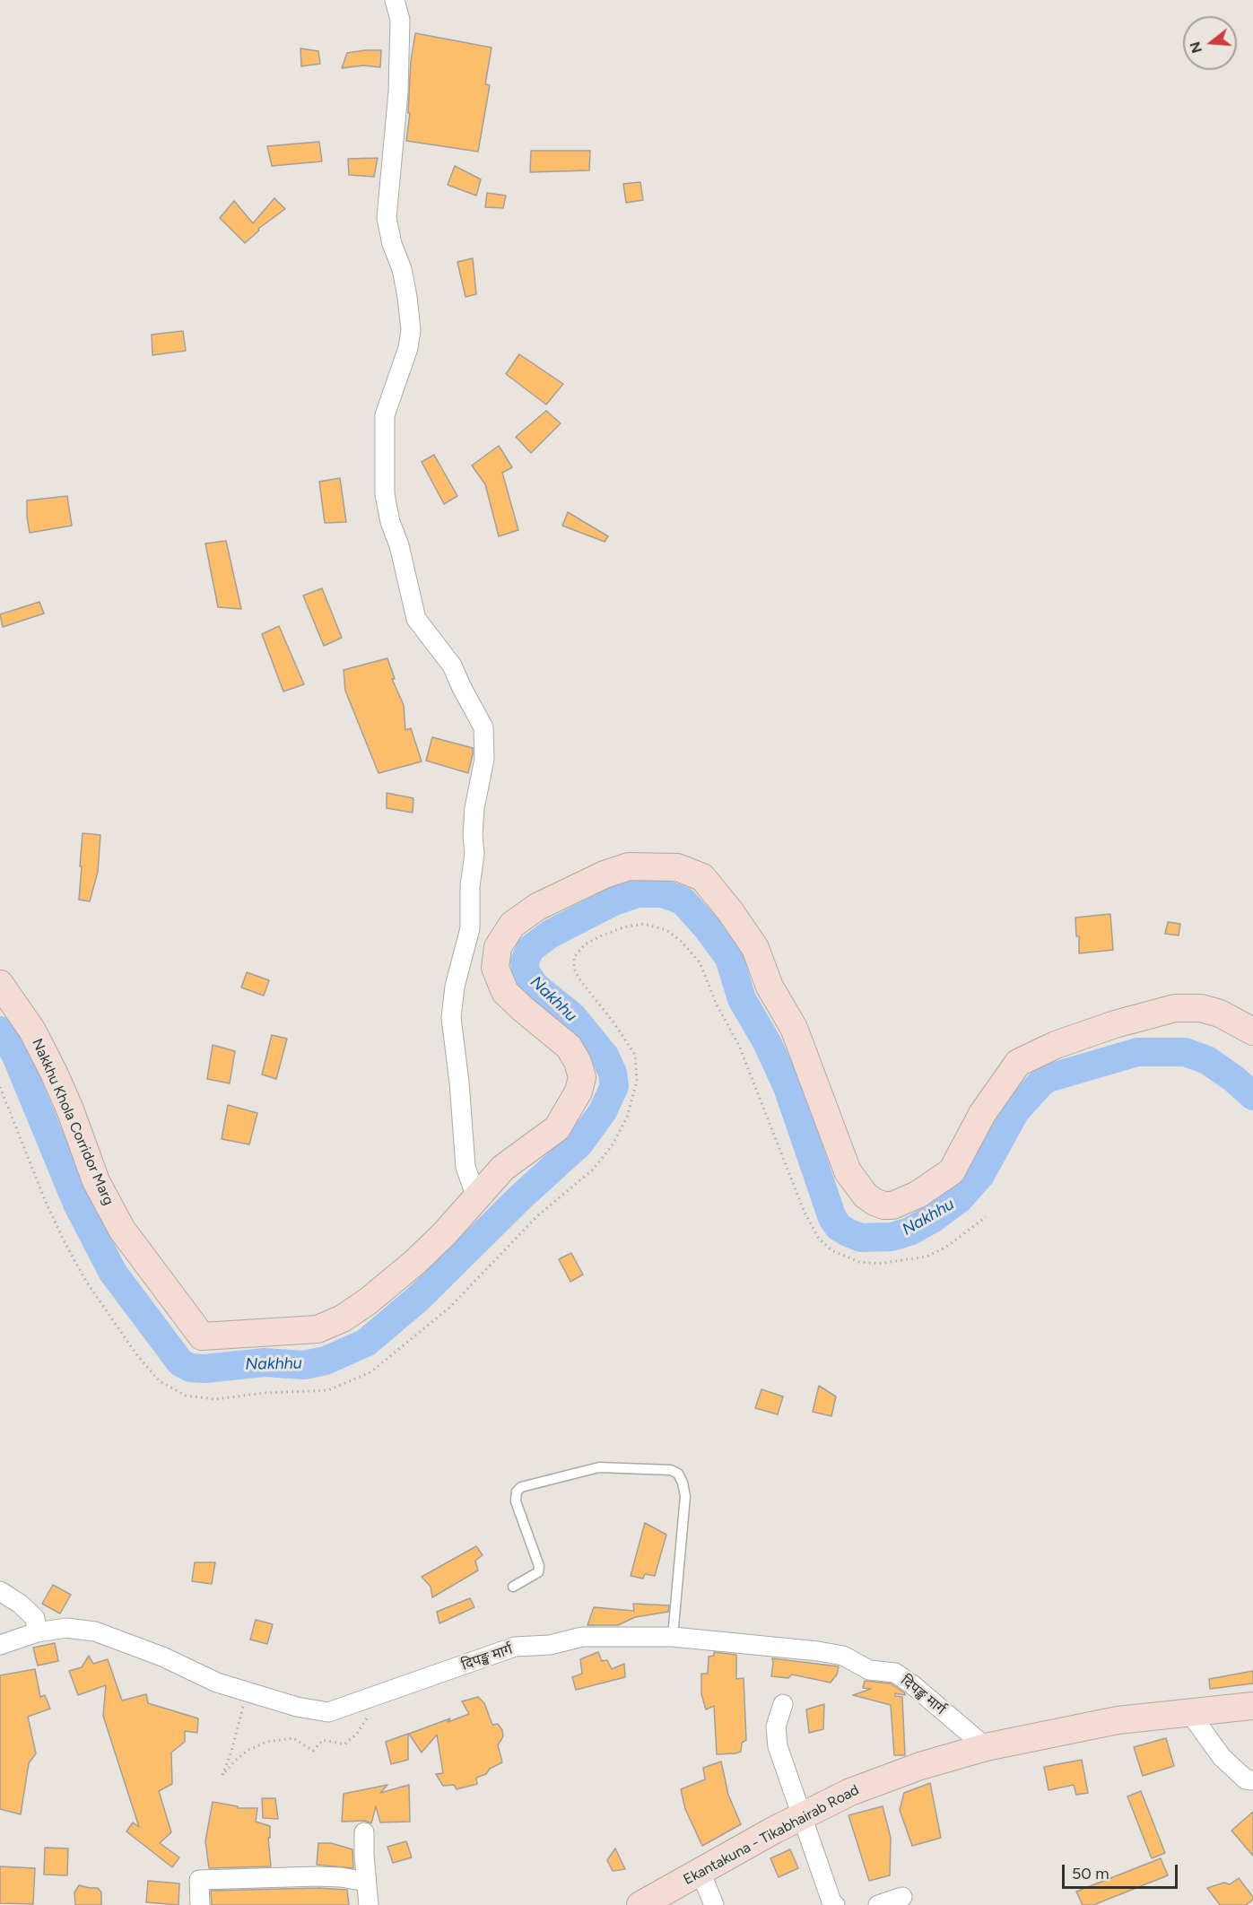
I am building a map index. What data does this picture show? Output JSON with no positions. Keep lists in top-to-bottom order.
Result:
{
  "streets": {
    "street": ["Nakkhu Khola Corridor Marg", "दिपङ्ख मार्ग", "Ekantakuna - Tikabhairab Road"]
  },
  "crossings": [
    ["दिपङ्ख मार्ग", "Ekantakuna - Tikabhairab Road"]
  ],
  "water": ["Nakhhu"],
  "scale_bar": "50 m",
  "north": "left"
}
